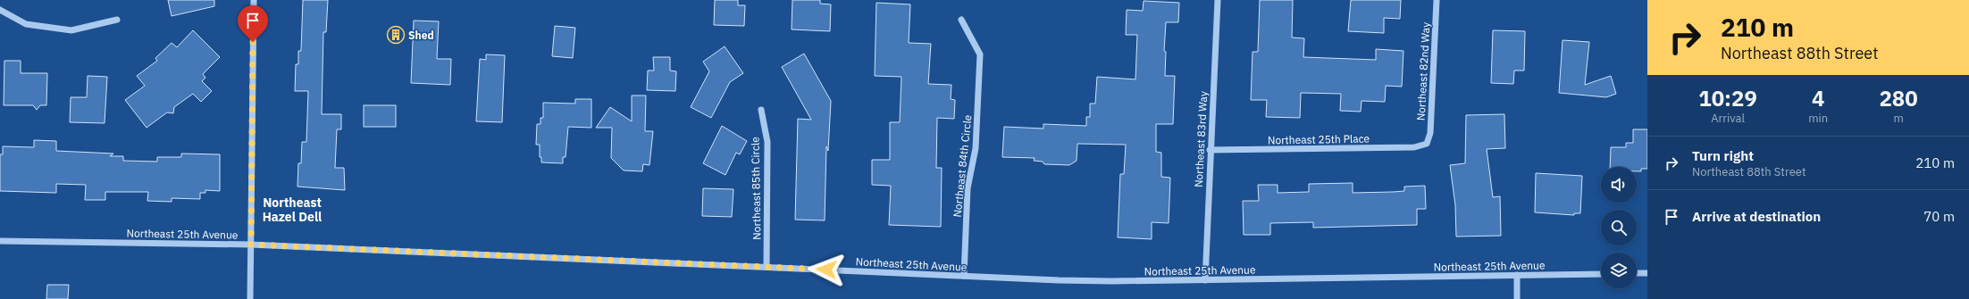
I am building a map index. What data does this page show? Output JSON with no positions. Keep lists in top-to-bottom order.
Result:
{
  "streets": {
    "street": [
      "Northeast 82nd Way",
      "Northeast 83rd Way",
      "Northeast 25th Place",
      "Northeast 84th Circle",
      "Northeast 85th Circle",
      "Northeast 25th Avenue"
    ]
  },
  "crossings": [
    ["Northeast 82nd Way", "Northeast 25th Place"],
    ["Northeast 83rd Way", "Northeast 25th Place"],
    ["Northeast 83rd Way", "Northeast 25th Avenue"],
    ["Northeast 84th Circle", "Northeast 25th Avenue"],
    ["Northeast 85th Circle", "Northeast 25th Avenue"]
  ],
  "districts": ["Northeast Hazel Dell"],
  "places": {
    "building": ["Shed"]
  },
  "page": {
    "turn": ["210 m", "Northeast 88th Street"],
    "eta": [
      "10:29",
      "Arrival",
      "4",
      "min",
      "280",
      "m"
    ],
    "list": [
      {
        "name": "Turn right",
        "note": "Northeast 88th Street",
        "value": "210 m"
      },
      {
        "name": "Arrive at destination",
        "value": "70 m"
      }
    ]
  }
}
